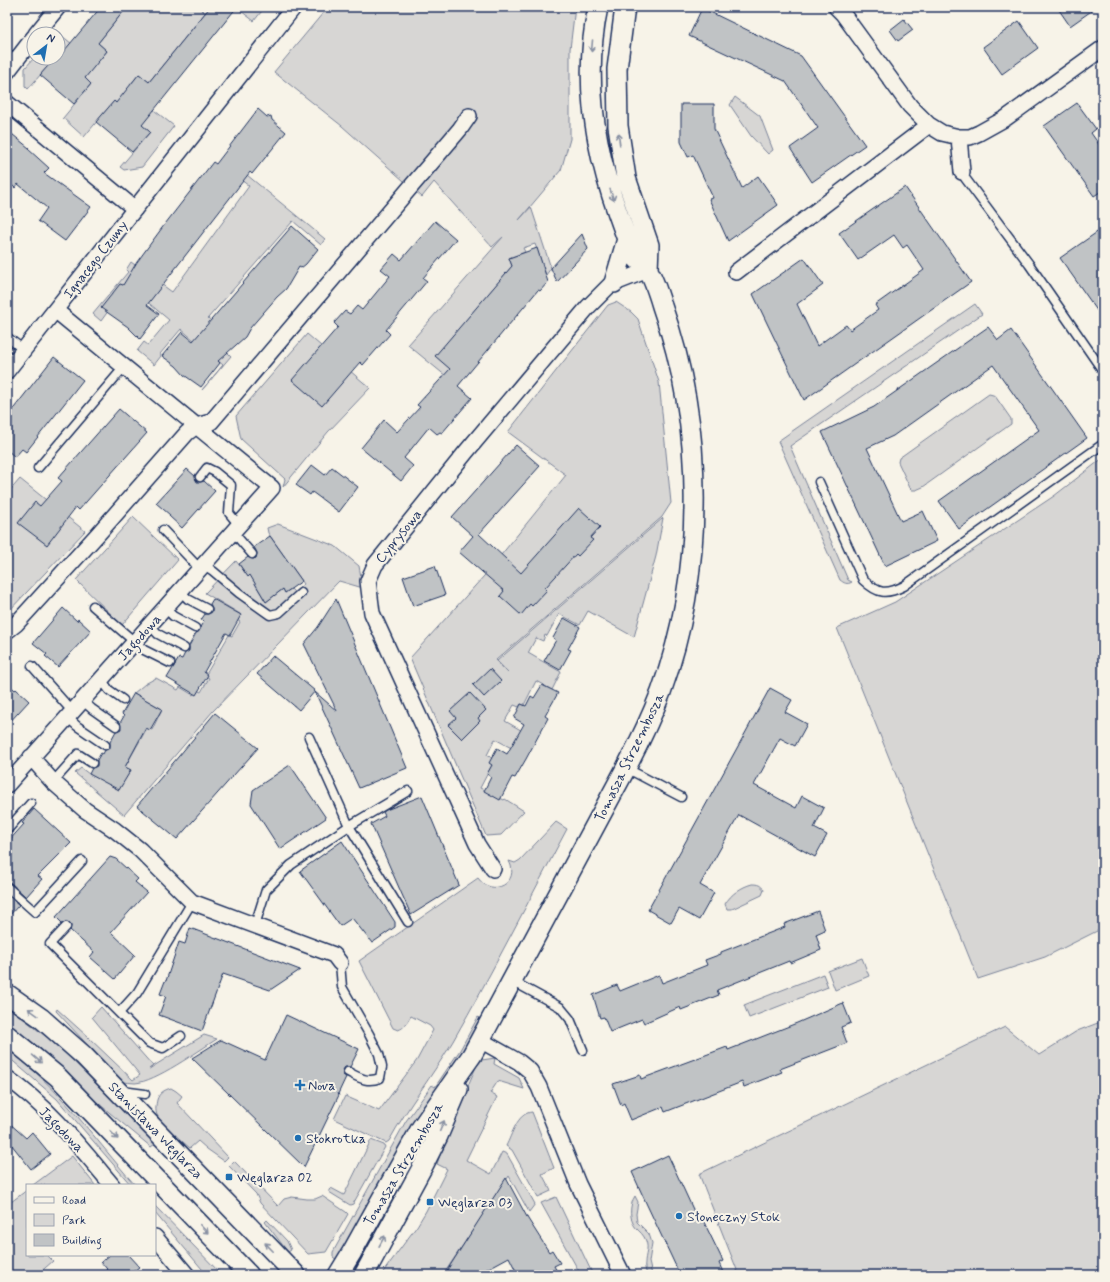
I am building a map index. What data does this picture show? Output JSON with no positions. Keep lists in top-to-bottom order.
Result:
{
  "streets": {
    "street": [
      "Ignacego Czumy",
      "Cyprysowa",
      "Jagodowa",
      "Tomasza Strzembosza",
      "Stanisława Węglarza"
    ]
  },
  "crossings": [
    ["Ignacego Czumy", "Jagodowa"],
    ["Cyprysowa", "Tomasza Strzembosza"]
  ],
  "places": {
    "health": ["Nova"],
    "other": ["Stokrotka", "Słoneczny Stok"],
    "transit": ["Węglarza 02", "Węglarza 03"]
  },
  "legend": ["Road", "Park", "Building"],
  "north": "top right"
}
